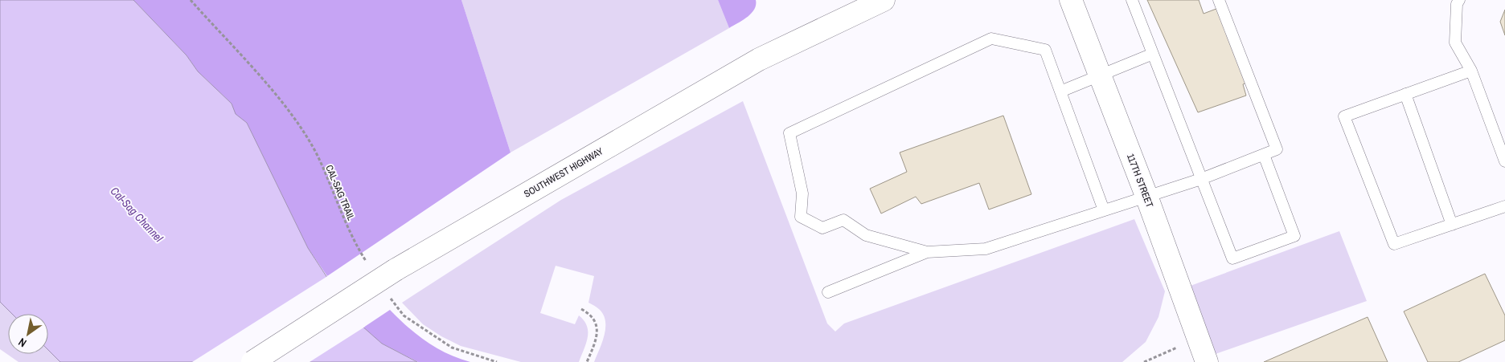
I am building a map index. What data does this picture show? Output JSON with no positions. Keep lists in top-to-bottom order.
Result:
{
  "streets": {
    "main road": ["SOUTHWEST HIGHWAY", "117TH STREET"],
    "path": ["CAL-SAG TRAIL"]
  },
  "water": ["Cal-Sag Channel"],
  "north": "bottom left"
}
